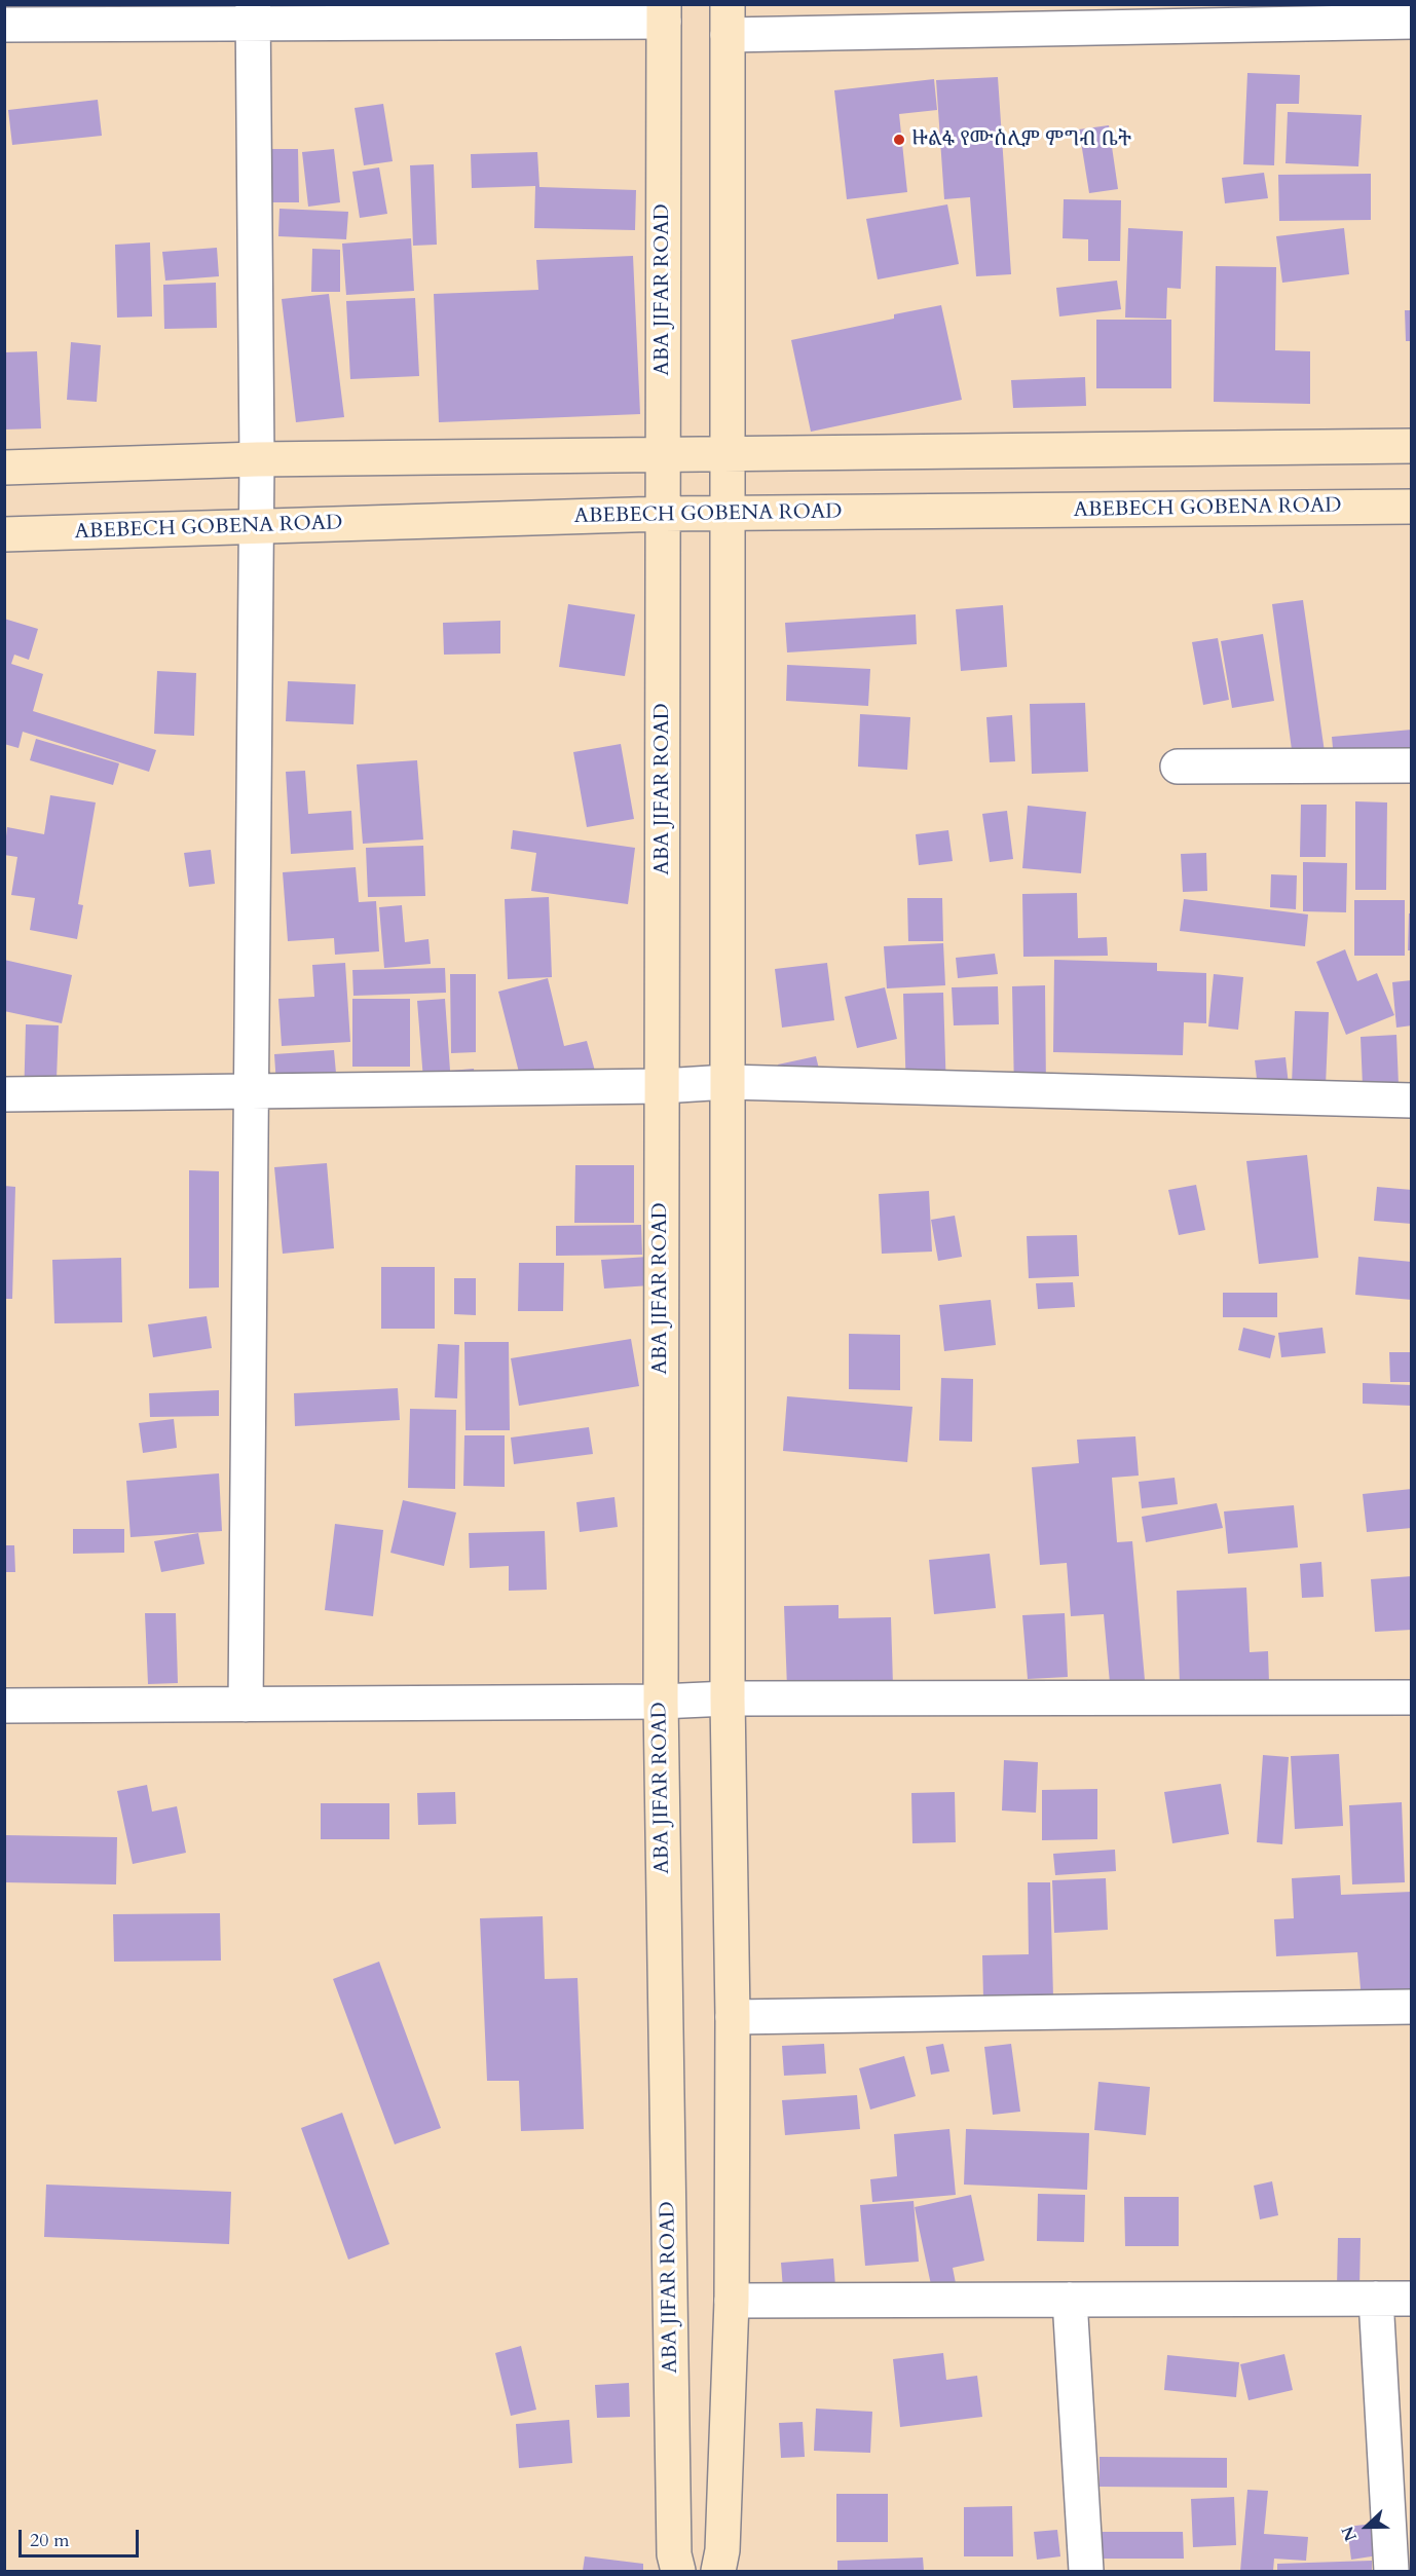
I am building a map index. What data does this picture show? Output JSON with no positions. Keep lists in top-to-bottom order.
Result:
{
  "streets": {
    "street": ["ABA JIFAR ROAD", "ABEBECH GOBENA ROAD"]
  },
  "crossings": [
    ["ABA JIFAR ROAD", "ABEBECH GOBENA ROAD"]
  ],
  "places": ["ዙልፋ የሙስሊም ምግብ ቤት"],
  "scale_bar": "20 m",
  "north": "left"
}
